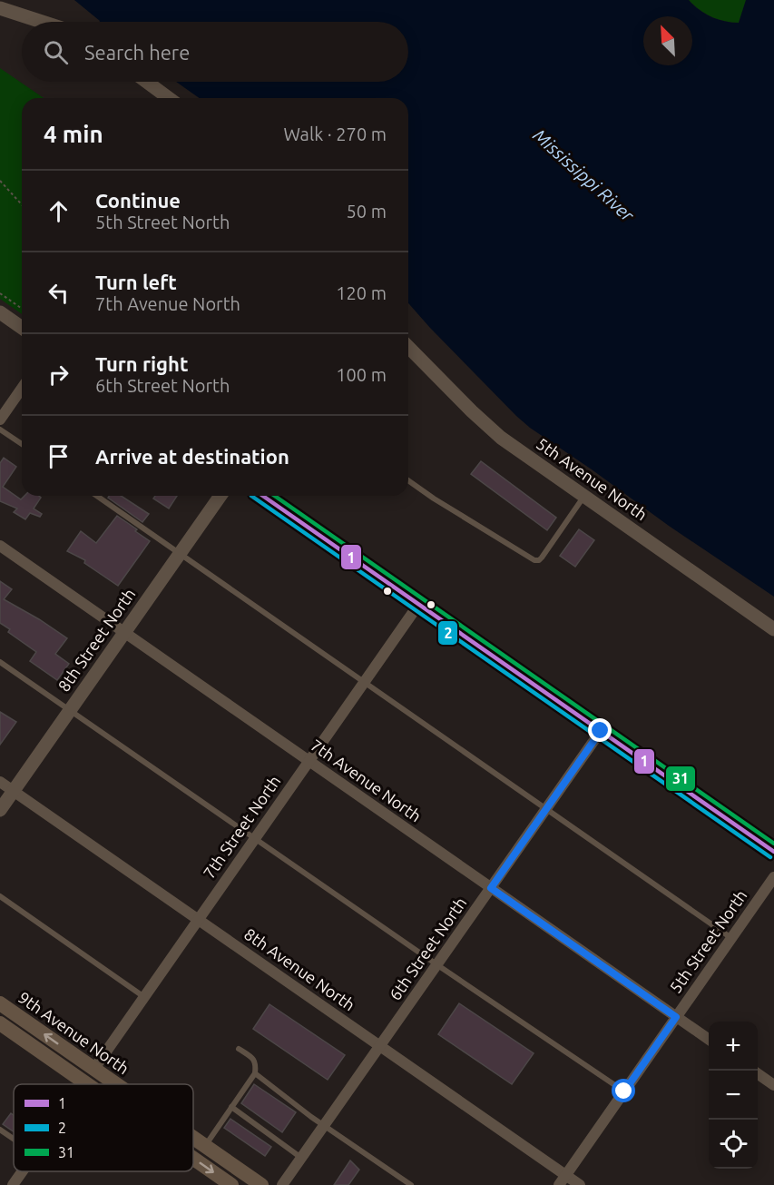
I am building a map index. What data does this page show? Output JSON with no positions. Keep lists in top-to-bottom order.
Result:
{
  "streets": {
    "main road": ["9th Avenue North"],
    "street": [
      "5th Avenue North",
      "8th Street North",
      "7th Avenue North",
      "7th Street North",
      "5th Street North",
      "6th Street North",
      "8th Avenue North"
    ]
  },
  "crossings": [
    ["8th Street North", "7th Avenue North"],
    ["8th Street North", "8th Avenue North"],
    ["7th Avenue North", "7th Street North"],
    ["7th Avenue North", "5th Street North"],
    ["7th Avenue North", "6th Street North"],
    ["7th Street North", "8th Avenue North"],
    ["7th Street North", "9th Avenue North"],
    ["5th Street North", "8th Avenue North"],
    ["6th Street North", "8th Avenue North"]
  ],
  "water": ["Mississippi River"],
  "lines": ["transit line 1", "transit line 2", "transit line 31"],
  "legend": ["1", "2", "31"],
  "north": "top left",
  "page": {
    "search": "Search here",
    "heading": ["4 min", "Walk · 270 m"],
    "list": [
      ["Continue", "5th Street North", "50 m"],
      ["Turn left", "7th Avenue North", "120 m"],
      ["Turn right", "6th Street North", "100 m"],
      "Arrive at destination"
    ],
    "map_buttons": ["+", "−"]
  }
}
